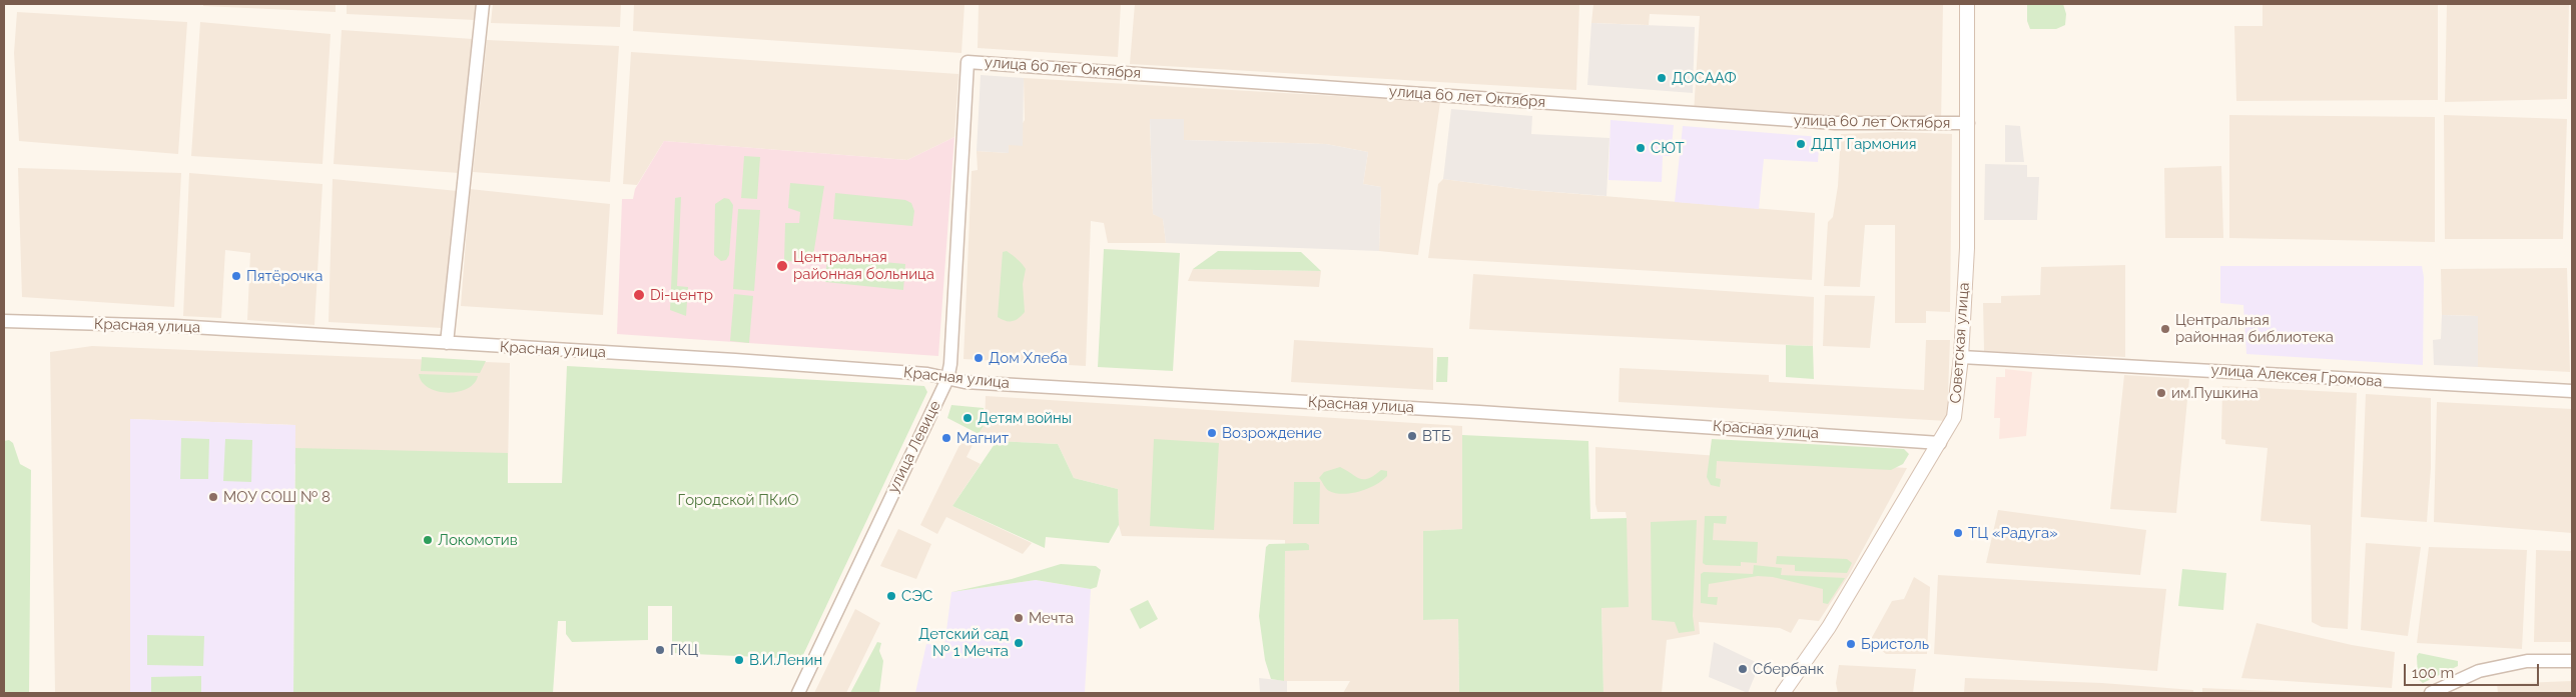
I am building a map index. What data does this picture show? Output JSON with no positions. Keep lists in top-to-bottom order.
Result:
{
  "streets": {
    "main road": ["Советская улица"],
    "street": [
      "улица 60 лет Октября",
      "Красная улица",
      "улица Алексея Громова",
      "улица Левице"
    ]
  },
  "crossings": [
    ["улица 60 лет Октября", "Советская улица"],
    ["улица 60 лет Октября", "улица Левице"],
    ["Красная улица", "Советская улица"],
    ["Красная улица", "улица Левице"],
    ["Советская улица", "улица Алексея Громова"]
  ],
  "parks": ["Городской ПКиО"],
  "places": [
    "ДОСААФ",
    "ДДТ Гармония",
    "СЮТ",
    "Центральная районная больница",
    "Пятёрочка",
    "Di-центр",
    "Центральная районная библиотека",
    "Дом Хлеба",
    "им.Пушкина",
    "Детям войны",
    "Возрождение",
    "ВТБ",
    "Магнит",
    "МОУ СОШ № 8",
    "ТЦ «Радуга»",
    "Локомотив",
    "СЭС",
    "Мечта",
    "Детский сад № 1 Мечта",
    "Бристоль",
    "ГКЦ",
    "В.И.Ленин",
    "Сбербанк"
  ],
  "scale_bar": "100 m"
}
